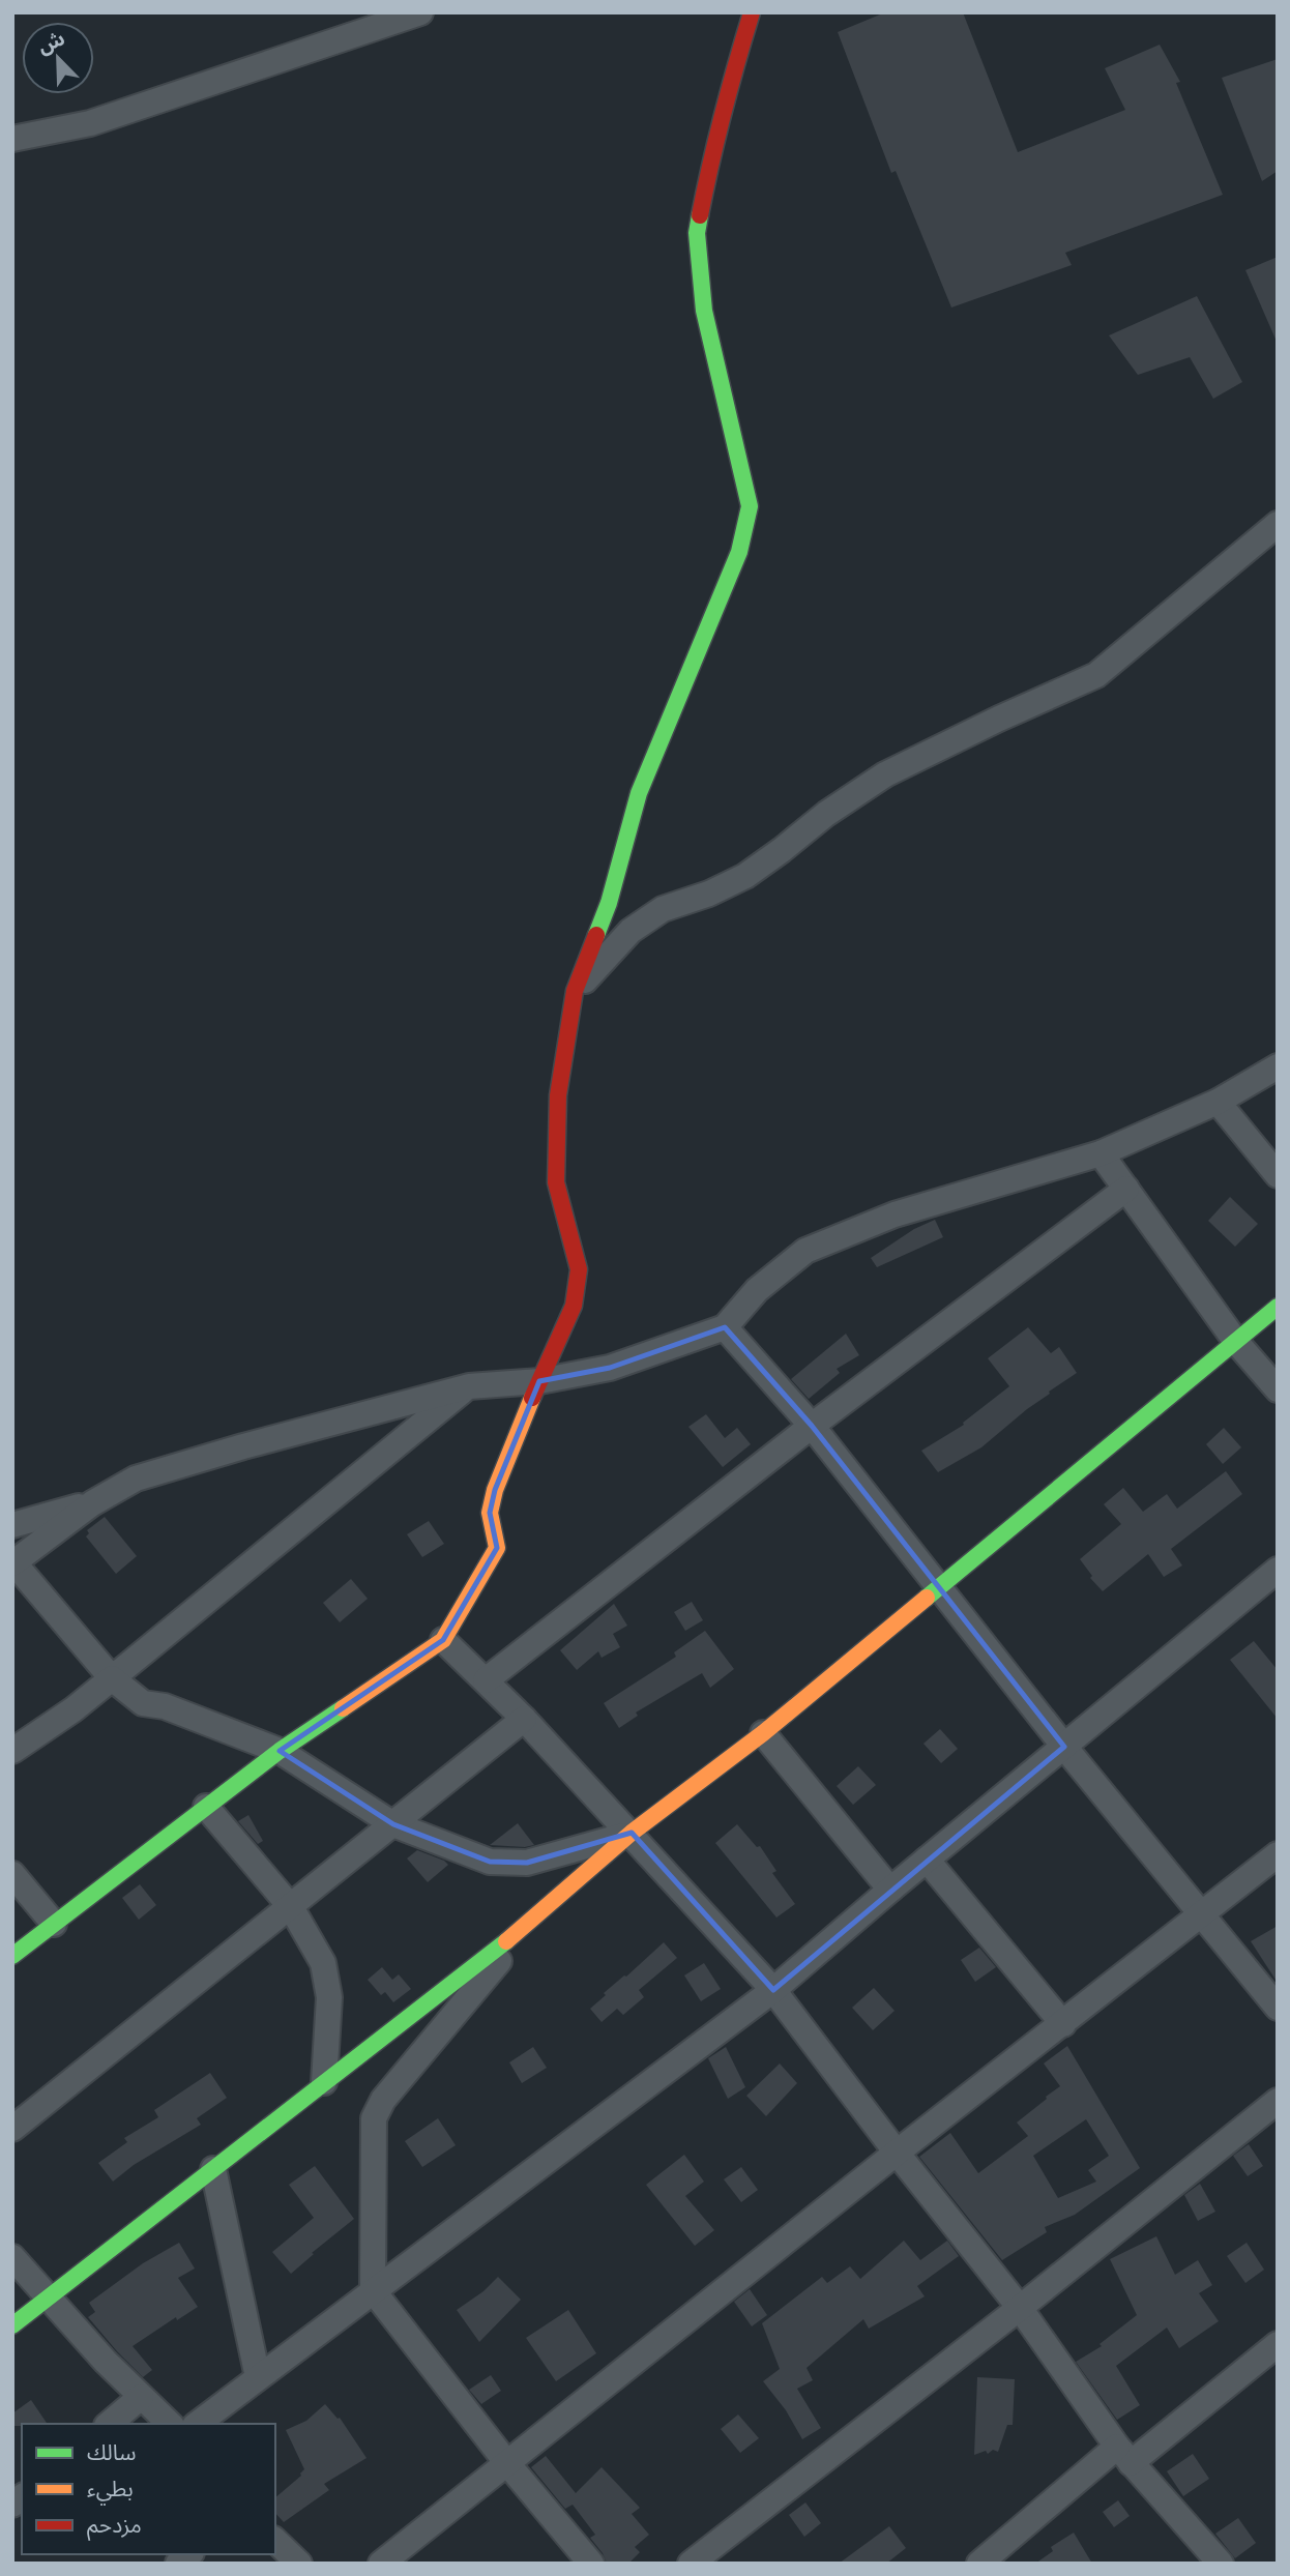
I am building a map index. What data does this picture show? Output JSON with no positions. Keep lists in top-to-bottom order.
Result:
{
  "legend": ["سالك", "بطيء", "مزدحم"],
  "north": "top left"
}
